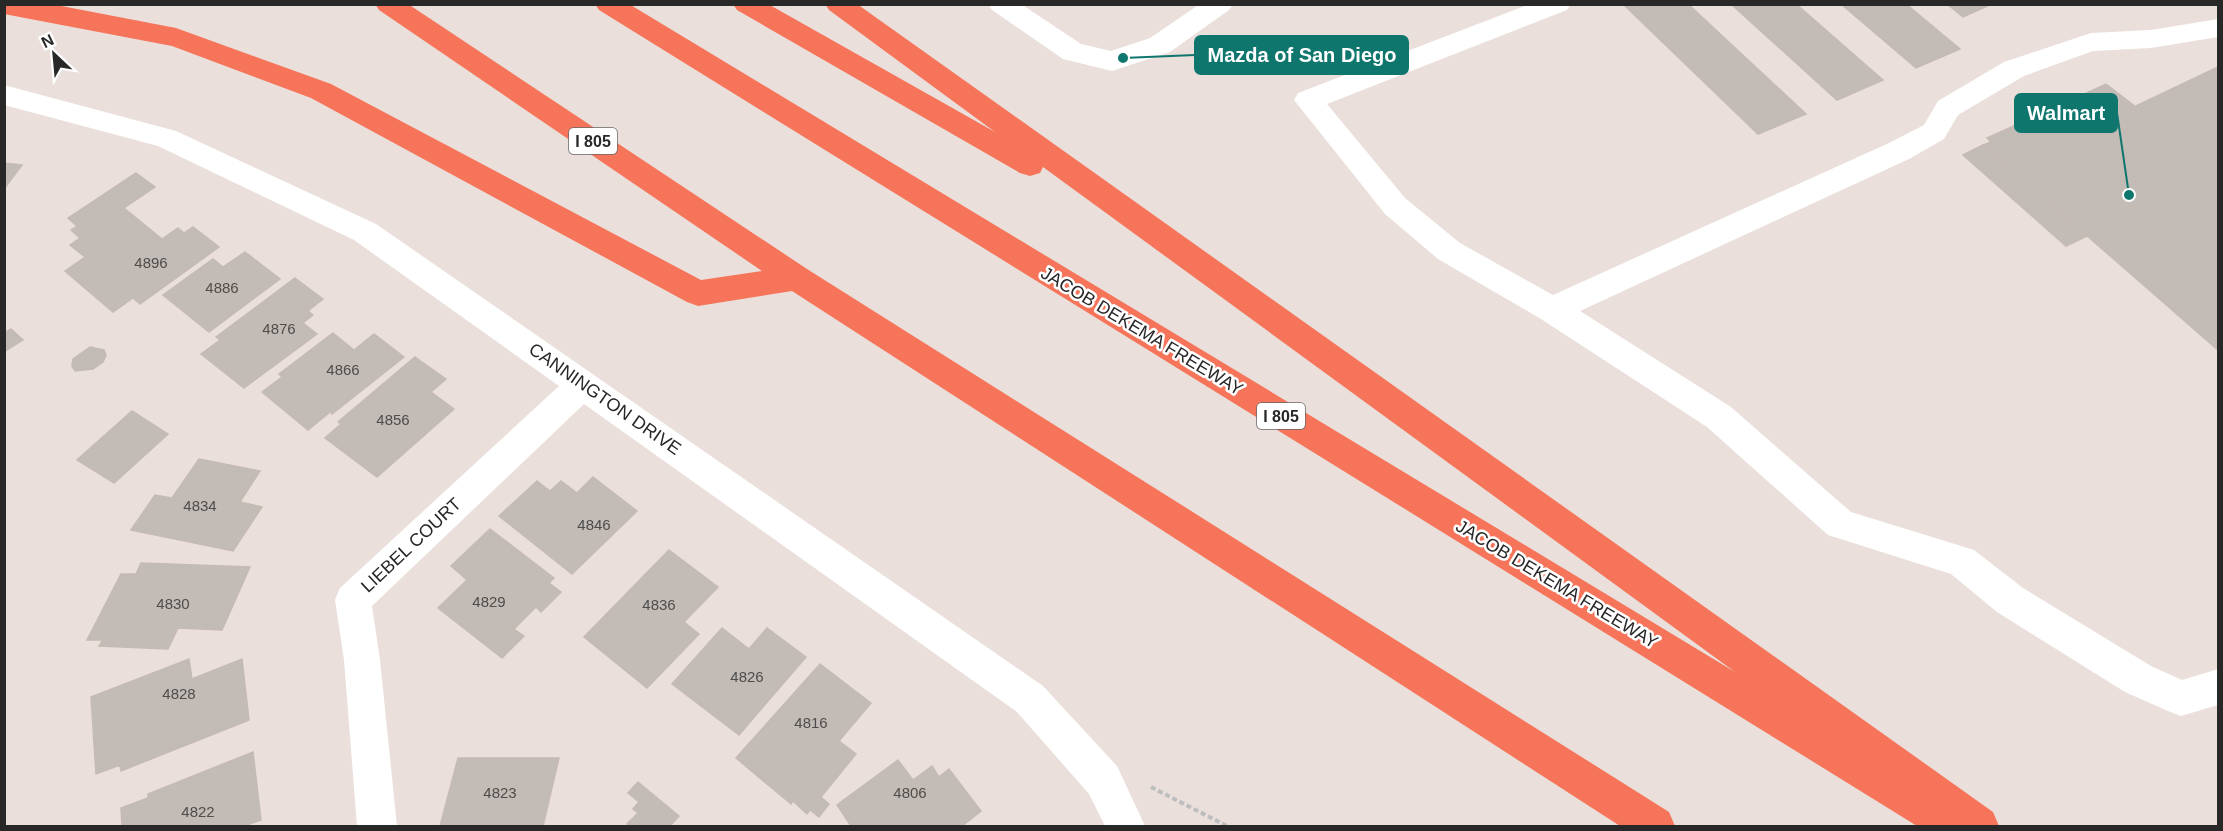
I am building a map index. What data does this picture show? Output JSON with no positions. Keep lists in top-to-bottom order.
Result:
{
  "streets": {
    "highway": ["I 805", "JACOB DEKEMA FREEWAY"],
    "street": ["CANNINGTON DRIVE", "LIEBEL COURT"]
  },
  "crossings": [
    ["CANNINGTON DRIVE", "LIEBEL COURT"]
  ],
  "places": ["Mazda of San Diego", "Walmart"],
  "house_numbers": [
    "4896",
    "4886",
    "4876",
    "4866",
    "4856",
    "4834",
    "4846",
    "4829",
    "4830",
    "4836",
    "4826",
    "4828",
    "4816",
    "4823",
    "4806",
    "4822"
  ],
  "north": "top left"
}
